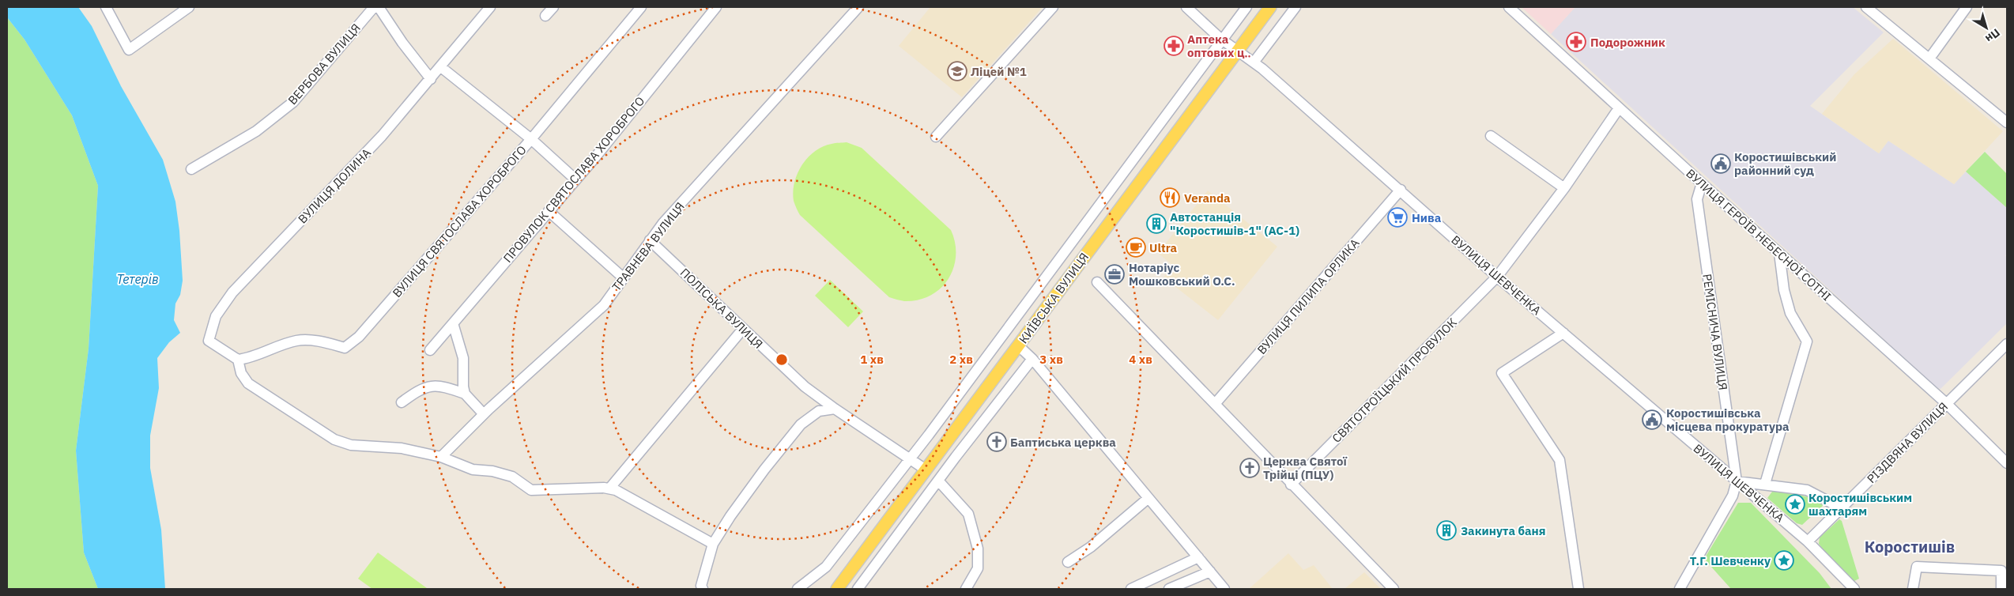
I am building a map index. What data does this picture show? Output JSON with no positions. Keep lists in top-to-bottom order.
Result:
{
  "streets": {
    "main road": ["КИЇВСЬКА ВУЛИЦЯ"],
    "street": [
      "ВЕРБОВА ВУЛИЦЯ",
      "ПРОВУЛОК СВЯТОСЛАВА ХОРОБРОГО",
      "ВУЛИЦЯ ДОЛИНА",
      "ВУЛИЦЯ СВЯТОСЛАВА ХОРОБРОГО",
      "ВУЛИЦЯ ГЕРОЇВ НЕБЕСНОЇ СОТНІ",
      "ТРАВНЕВА ВУЛИЦЯ",
      "ВУЛИЦЯ ШЕВЧЕНКА",
      "ВУЛИЦЯ ПИЛИПА ОРЛИКА",
      "ПОЛІСЬКА ВУЛИЦЯ",
      "РЕМІСНИЧА ВУЛИЦЯ",
      "СВЯТОТРОЇЦЬКИЙ ПРОВУЛОК",
      "РІЗДВЯНА ВУЛИЦЯ"
    ]
  },
  "crossings": [
    ["ВУЛИЦЯ ДОЛИНА", "ВУЛИЦЯ СВЯТОСЛАВА ХОРОБРОГО"],
    ["ВУЛИЦЯ ГЕРОЇВ НЕБЕСНОЇ СОТНІ", "РЕМІСНИЧА ВУЛИЦЯ"],
    ["ВУЛИЦЯ ГЕРОЇВ НЕБЕСНОЇ СОТНІ", "СВЯТОТРОЇЦЬКИЙ ПРОВУЛОК"],
    ["ВУЛИЦЯ ГЕРОЇВ НЕБЕСНОЇ СОТНІ", "РІЗДВЯНА ВУЛИЦЯ"],
    ["ТРАВНЕВА ВУЛИЦЯ", "ПОЛІСЬКА ВУЛИЦЯ"],
    ["ВУЛИЦЯ ШЕВЧЕНКА", "ВУЛИЦЯ ПИЛИПА ОРЛИКА"],
    ["ВУЛИЦЯ ШЕВЧЕНКА", "КИЇВСЬКА ВУЛИЦЯ"],
    ["ВУЛИЦЯ ШЕВЧЕНКА", "РЕМІСНИЧА ВУЛИЦЯ"],
    ["ВУЛИЦЯ ШЕВЧЕНКА", "СВЯТОТРОЇЦЬКИЙ ПРОВУЛОК"],
    ["ВУЛИЦЯ ШЕВЧЕНКА", "РІЗДВЯНА ВУЛИЦЯ"],
    ["КИЇВСЬКА ВУЛИЦЯ", "ПОЛІСЬКА ВУЛИЦЯ"]
  ],
  "districts": ["Коростишів"],
  "water": ["Тетерів"],
  "places": {
    "pharmacy": ["Подорожник", "Аптека оптових ц‥"],
    "school or university": ["Ліцей №1"],
    "public building": ["Коростишівський районний суд", "Коростишівська місцева прокуратура"],
    "restaurant": ["Veranda"],
    "supermarket": ["Нива"],
    "building": ["Автостанція \"Коростишів-1\" (АС-1)", "Закинута баня"],
    "cafe": ["Ultra"],
    "office": ["Нотаріус Мошковський О.С."],
    "church": ["Баптиська церква", "Церква Святої Трійці (ПЦУ)"],
    "place": ["Коростишівським шахтарям", "Т.Г. Шевченку"]
  },
  "north": "bottom right",
  "rings": [
    "1 хв",
    "2 хв",
    "3 хв",
    "4 хв"
  ]
}
